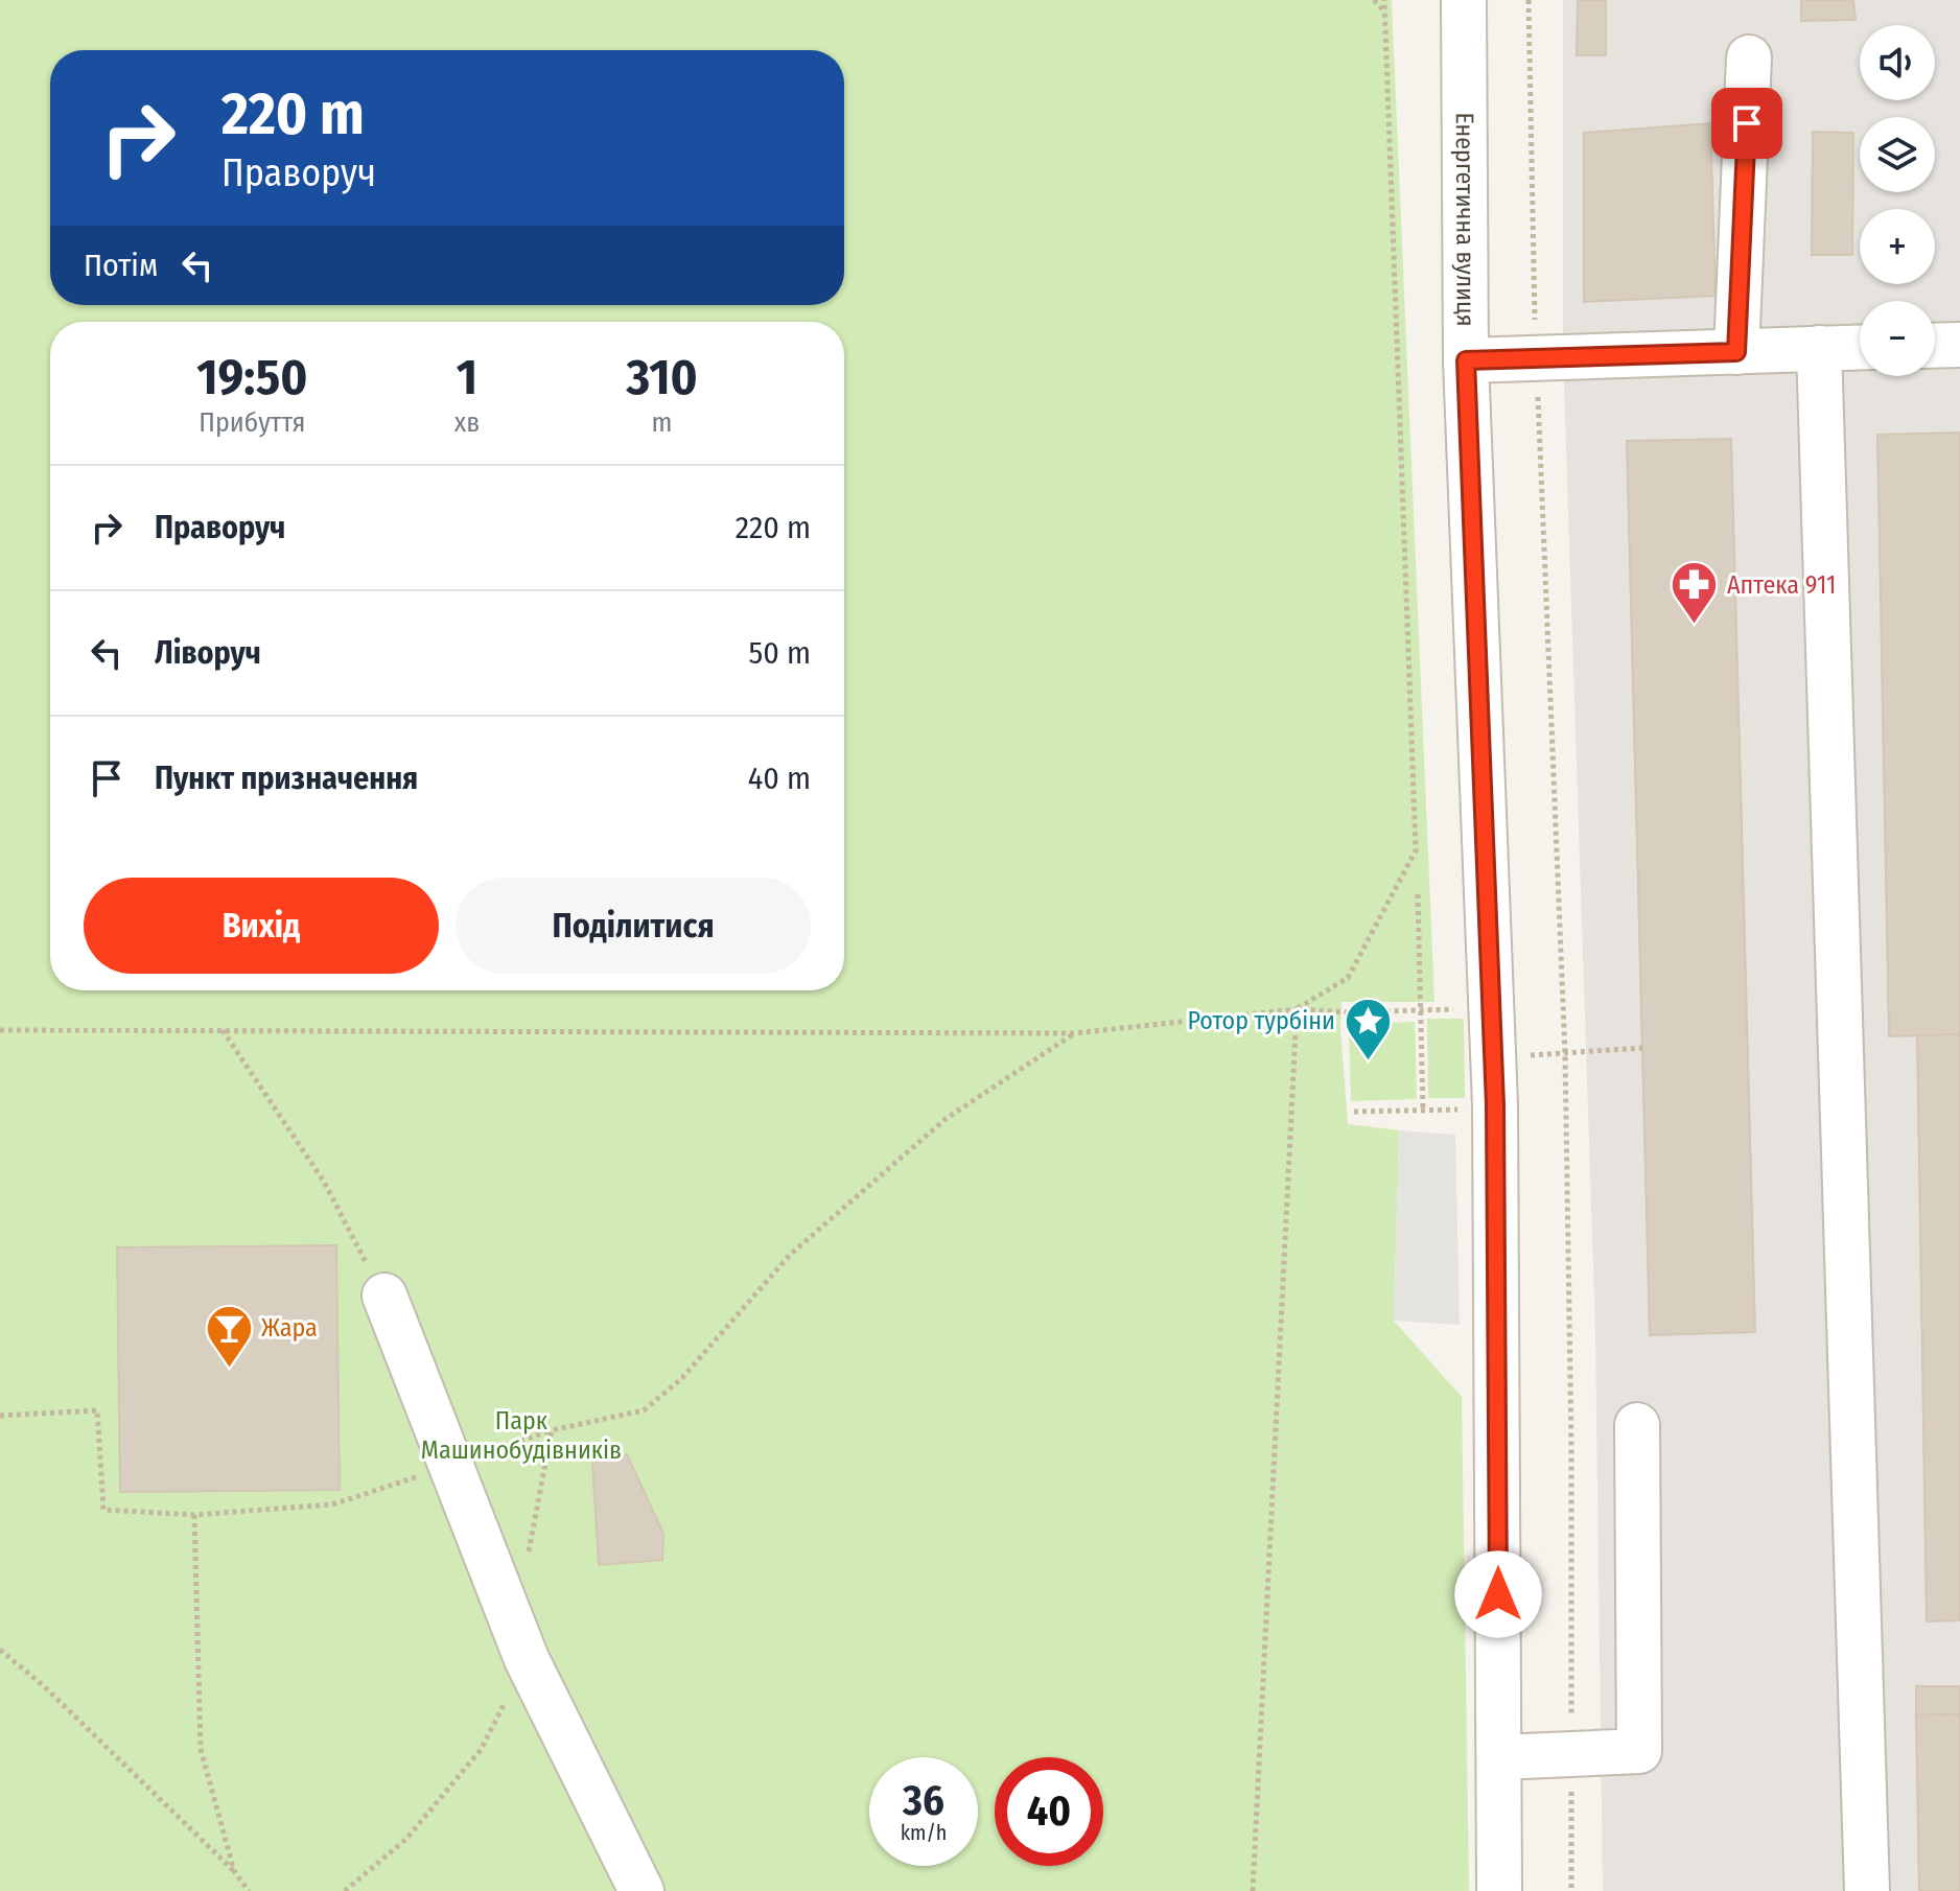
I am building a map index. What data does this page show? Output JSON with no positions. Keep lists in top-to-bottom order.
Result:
{
  "streets": {
    "street": ["Енергетична вулиця"]
  },
  "parks": ["Парк Машинобудівників"],
  "places": {
    "pharmacy": ["Аптека 911"],
    "place": ["Ротор турбіни"],
    "bar": ["Жара"]
  },
  "page": {
    "map_buttons": ["+", "−"],
    "turn": ["220 m", "Праворуч"],
    "then": "Потім",
    "eta": [
      "19:50",
      "Прибуття",
      "1",
      "хв",
      "310",
      "m"
    ],
    "list": [
      {
        "name": "Праворуч",
        "value": "220 m"
      },
      {
        "name": "Ліворуч",
        "value": "50 m"
      },
      {
        "name": "Пункт призначення",
        "value": "40 m"
      }
    ],
    "buttons": ["Вихід", "Поділитися"],
    "speed": "36 km/h",
    "limit": "40"
  }
}
